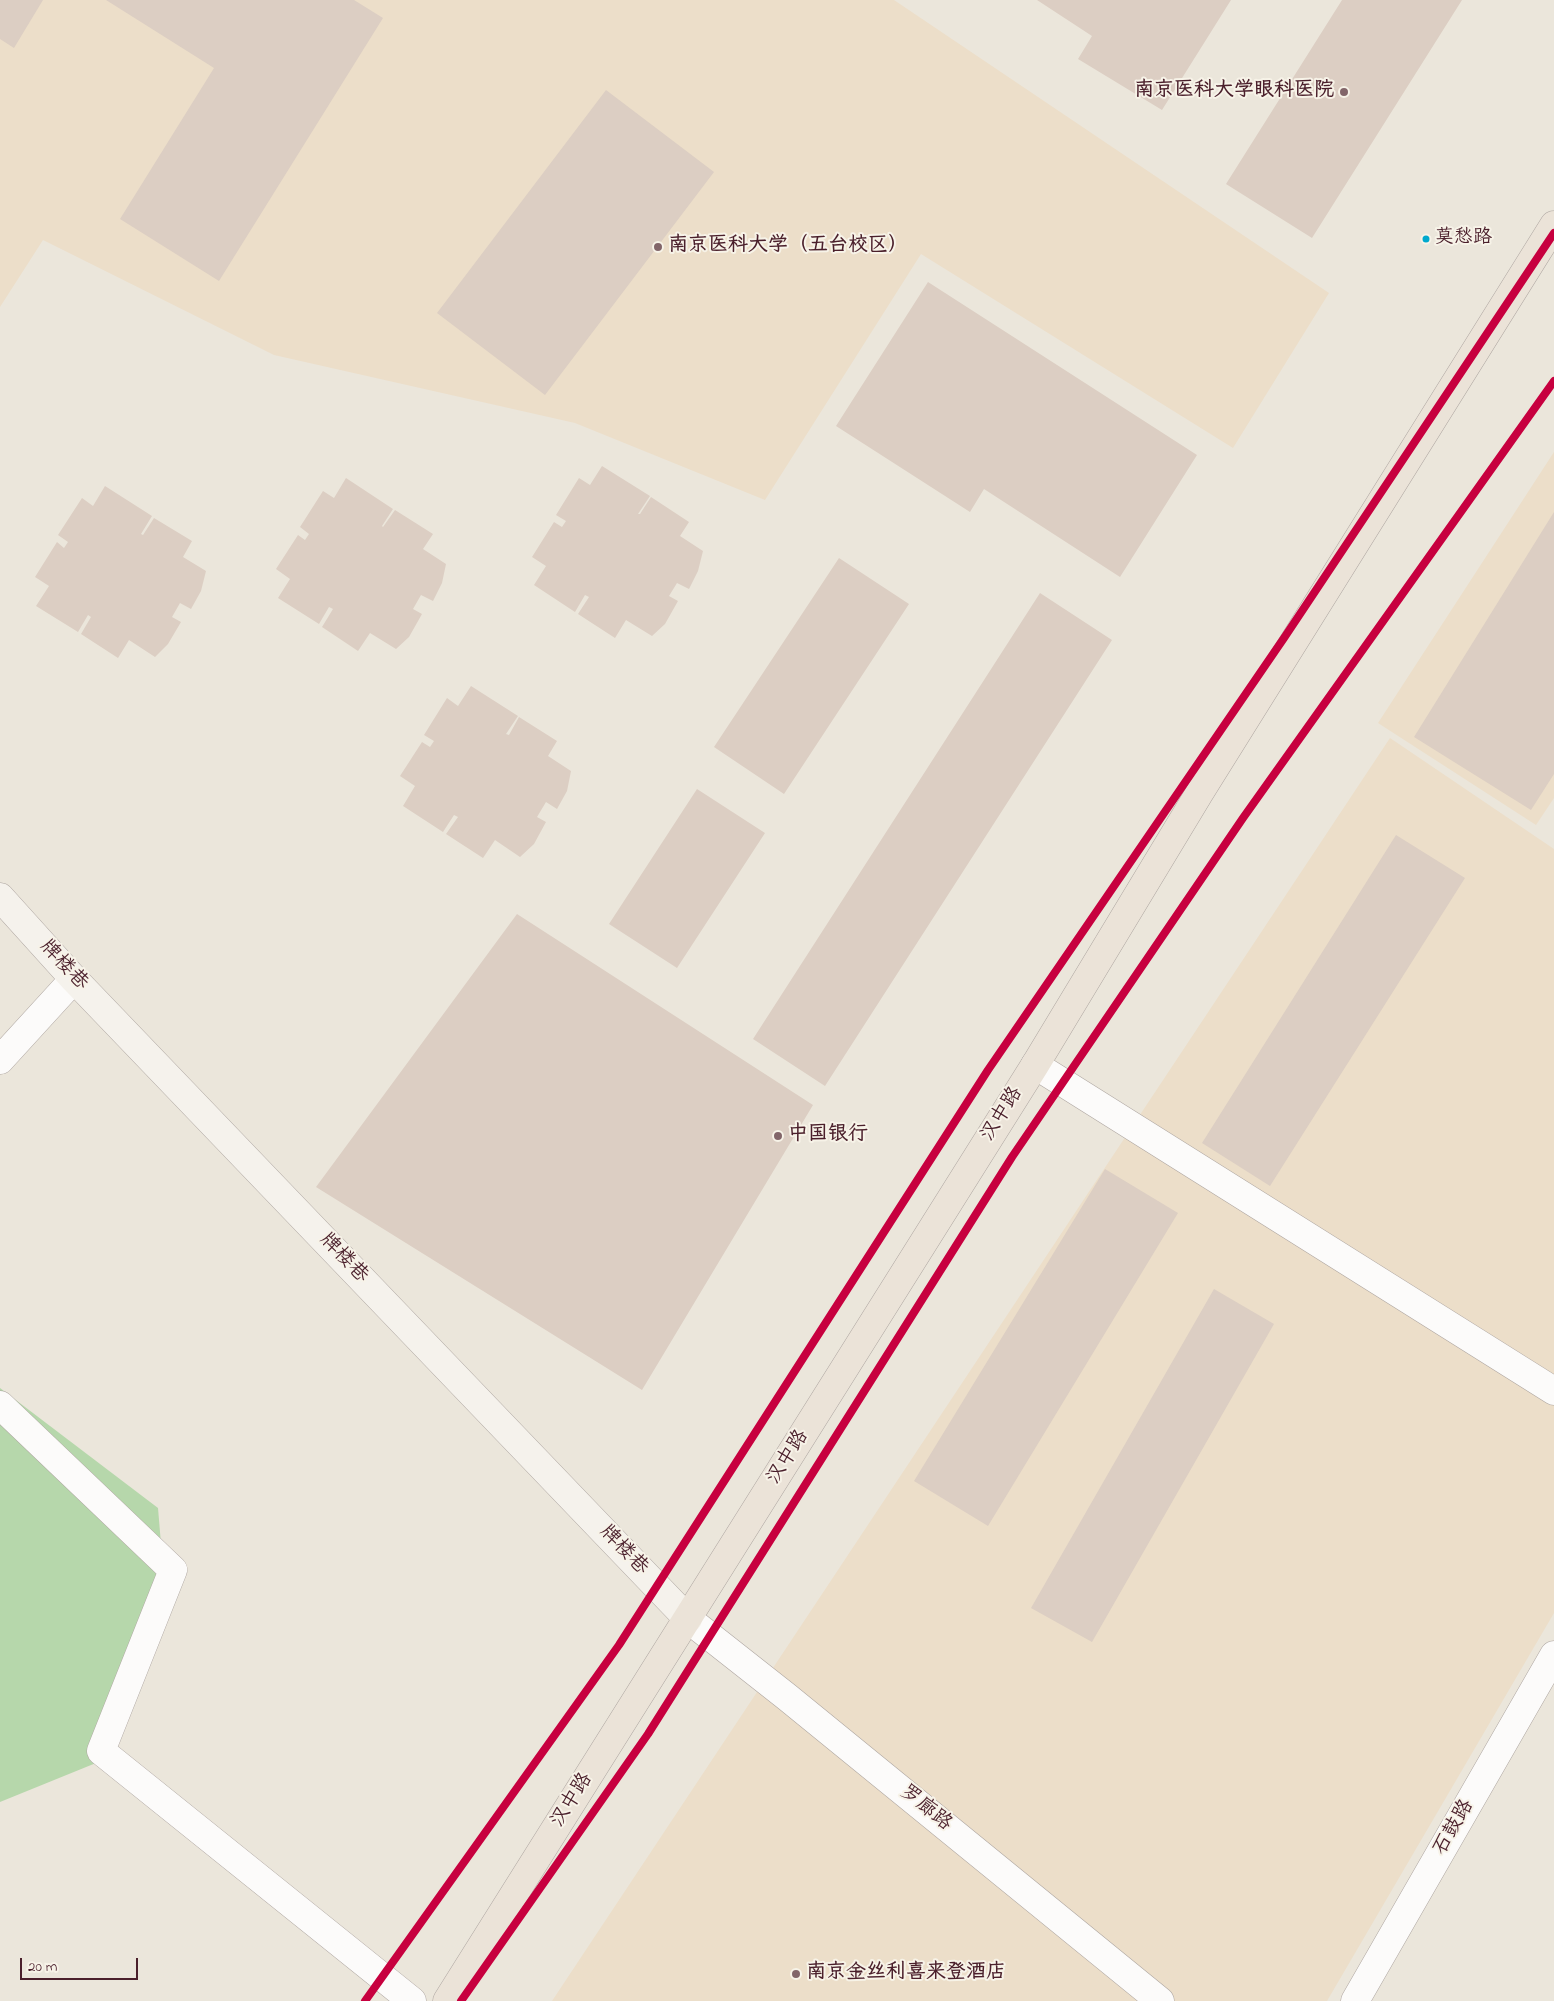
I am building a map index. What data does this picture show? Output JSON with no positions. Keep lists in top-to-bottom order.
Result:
{
  "streets": {
    "main road": ["汉中路"],
    "street": ["牌楼巷", "罗廊路", "石鼓路"]
  },
  "crossings": [
    ["牌楼巷", "汉中路"],
    ["牌楼巷", "罗廊路"],
    ["汉中路", "罗廊路"]
  ],
  "places": [
    "南京医科大学眼科医院",
    "莫愁路",
    "南京医科大学（五台校区）",
    "中国银行",
    "南京金丝利喜来登酒店"
  ],
  "scale_bar": "20 m"
}
